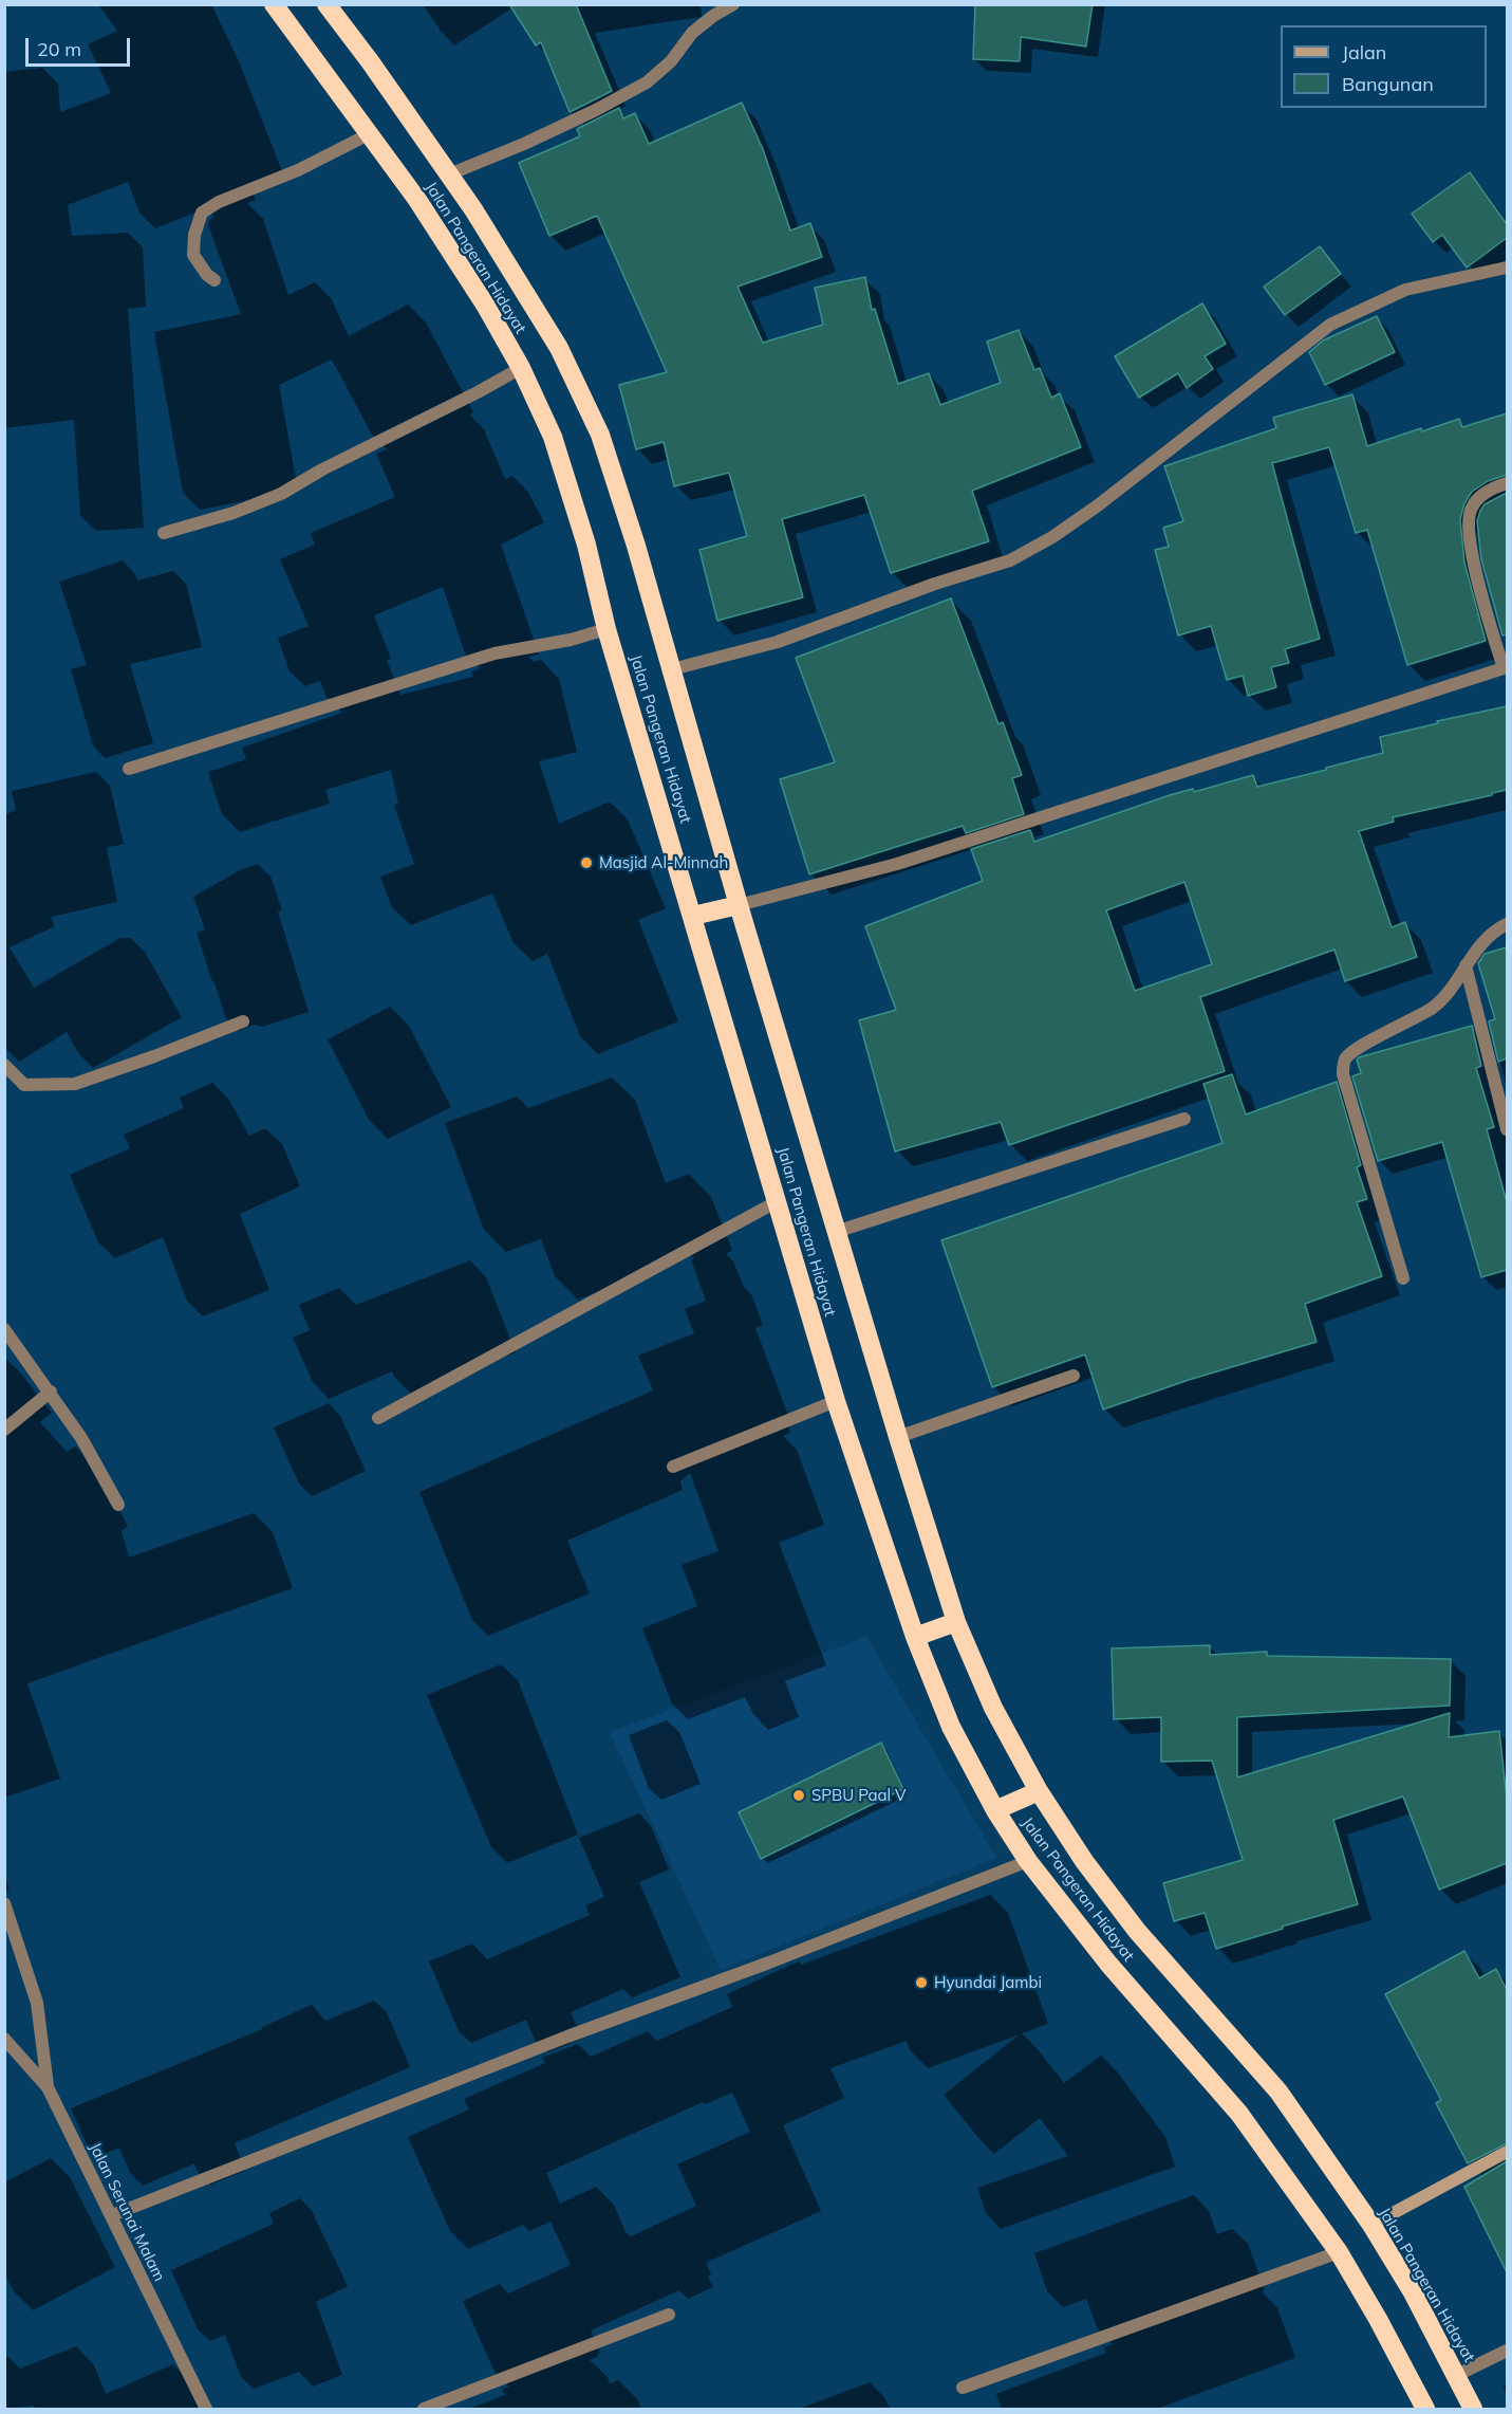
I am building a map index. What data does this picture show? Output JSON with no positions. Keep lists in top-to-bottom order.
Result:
{
  "streets": {
    "highway": ["Jalan Pangeran Hidayat"],
    "street": ["Jalan Serunai Malam"]
  },
  "places": ["Masjid Al-Minnah", "SPBU Paal V", "Hyundai Jambi"],
  "legend": ["Jalan", "Bangunan"],
  "scale_bar": "20 m"
}
